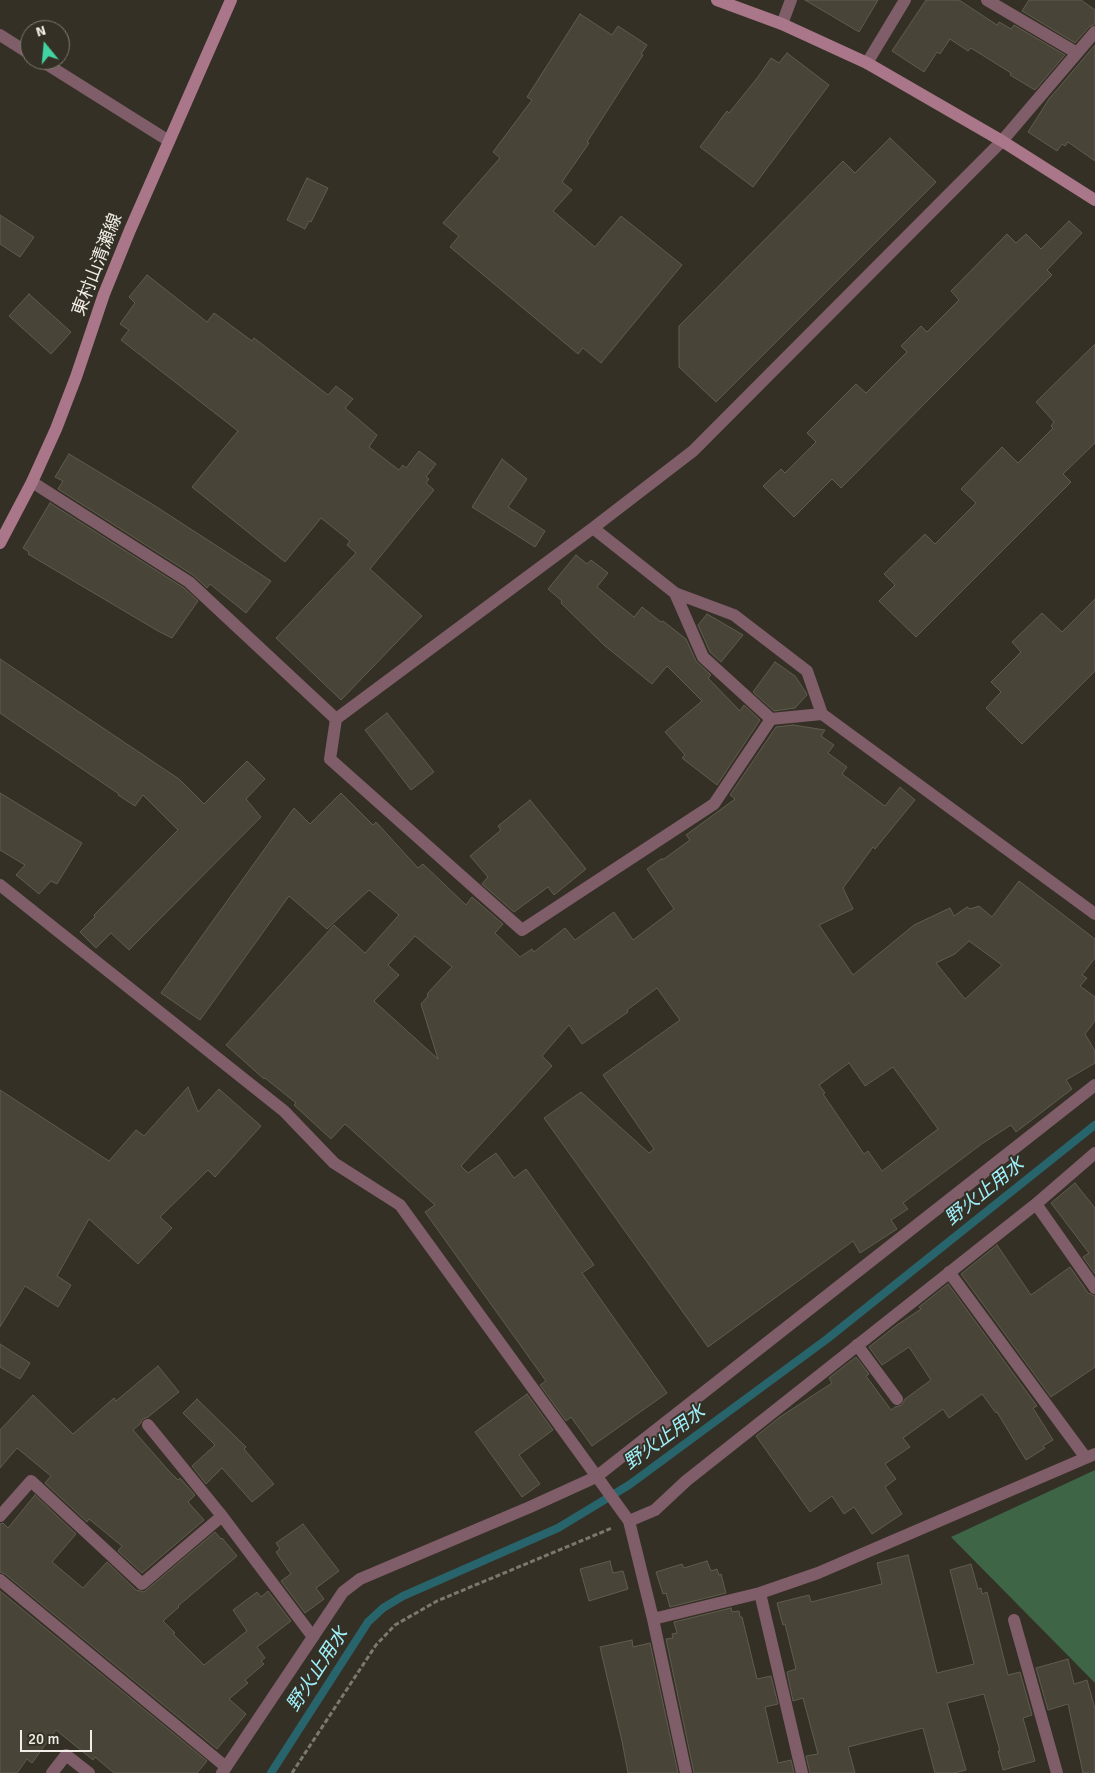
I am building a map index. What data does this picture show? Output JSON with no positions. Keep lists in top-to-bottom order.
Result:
{
  "streets": {
    "main road": ["東村山清瀬線"]
  },
  "water": ["野火止用水"],
  "scale_bar": "20 m",
  "north": "top"
}
